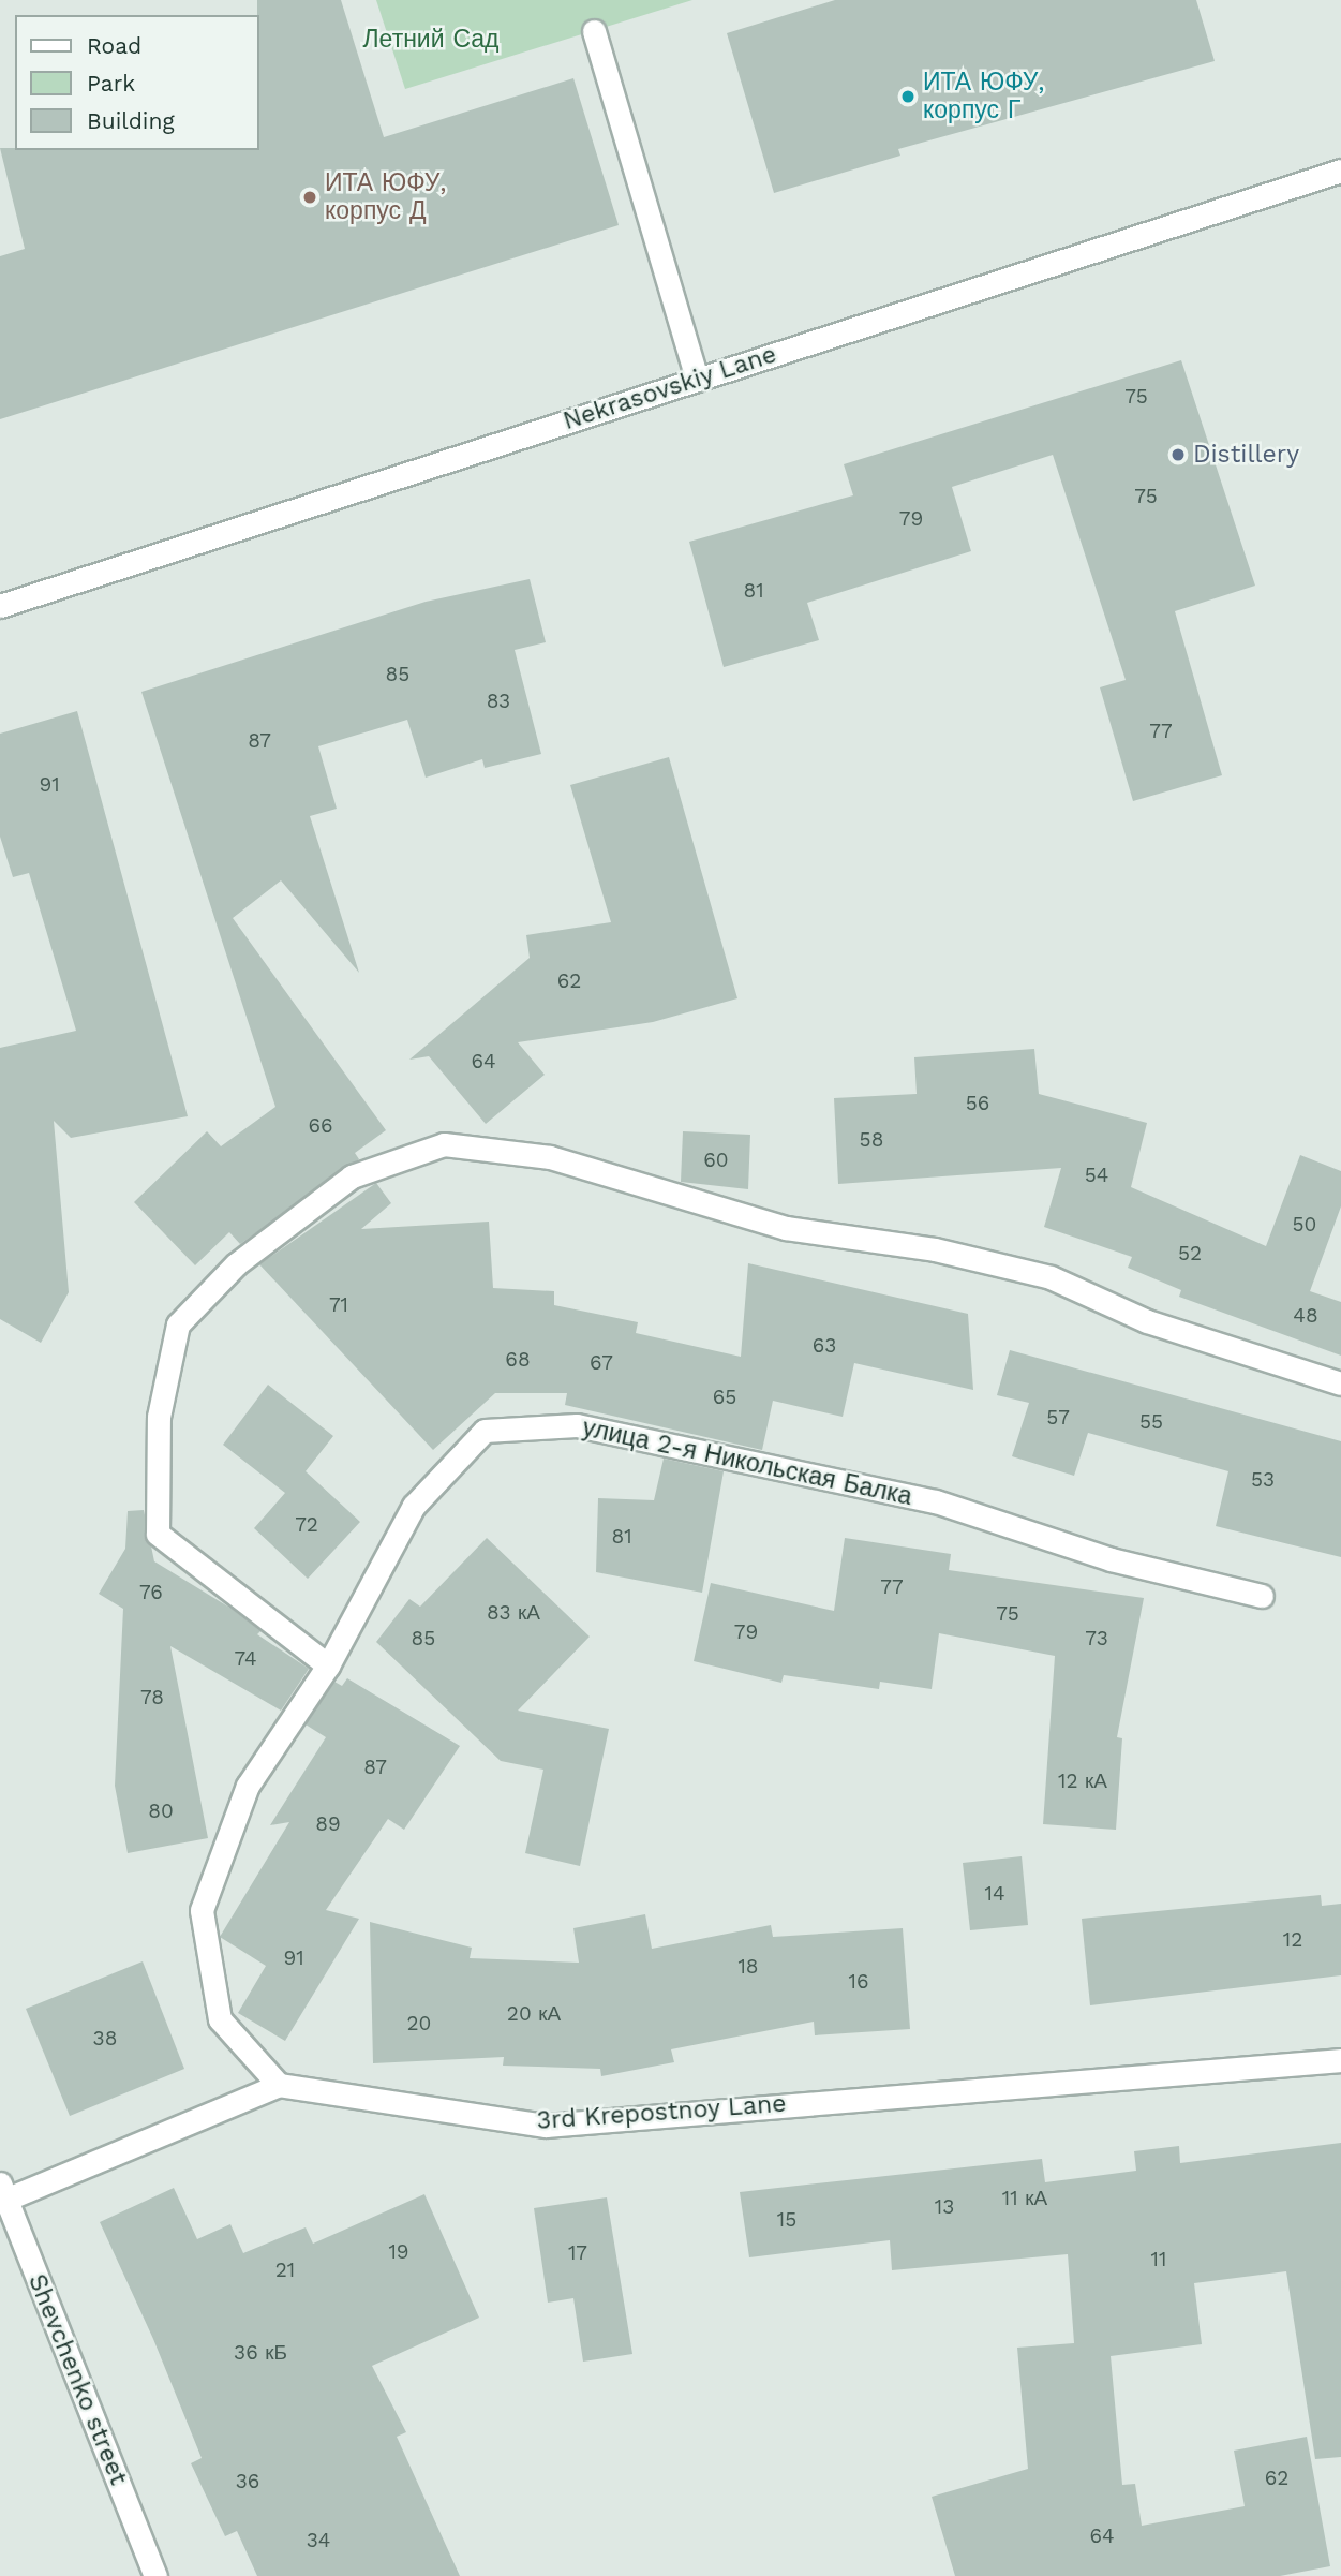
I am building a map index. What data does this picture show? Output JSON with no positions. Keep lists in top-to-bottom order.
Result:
{
  "streets": {
    "street": [
      "Nekrasovskiy Lane",
      "улица 2-я Никольская Балка",
      "3rd Krepostnoy Lane",
      "Shevchenko street"
    ]
  },
  "crossings": [
    ["улица 2-я Никольская Балка", "3rd Krepostnoy Lane"]
  ],
  "parks": ["Летний Сад"],
  "places": ["ИТА ЮФУ, корпус Г", "ИТА ЮФУ, корпус Д", "Distillery"],
  "house_numbers": [
    "75",
    "75",
    "79",
    "81",
    "85",
    "83",
    "77",
    "87",
    "91",
    "62",
    "64",
    "56",
    "66",
    "58",
    "60",
    "54",
    "50",
    "52",
    "71",
    "48",
    "63",
    "68",
    "67",
    "65",
    "57",
    "55",
    "53",
    "72",
    "81",
    "77",
    "76",
    "83 кА",
    "75",
    "79",
    "85",
    "73",
    "74",
    "78",
    "87",
    "12 кА",
    "80",
    "89",
    "14",
    "12",
    "91",
    "18",
    "16",
    "20 кА",
    "20",
    "38",
    "11 кА",
    "13",
    "15",
    "19",
    "17",
    "11",
    "21",
    "36 кБ",
    "62",
    "36",
    "64",
    "34"
  ],
  "legend": ["Road", "Park", "Building"]
}
